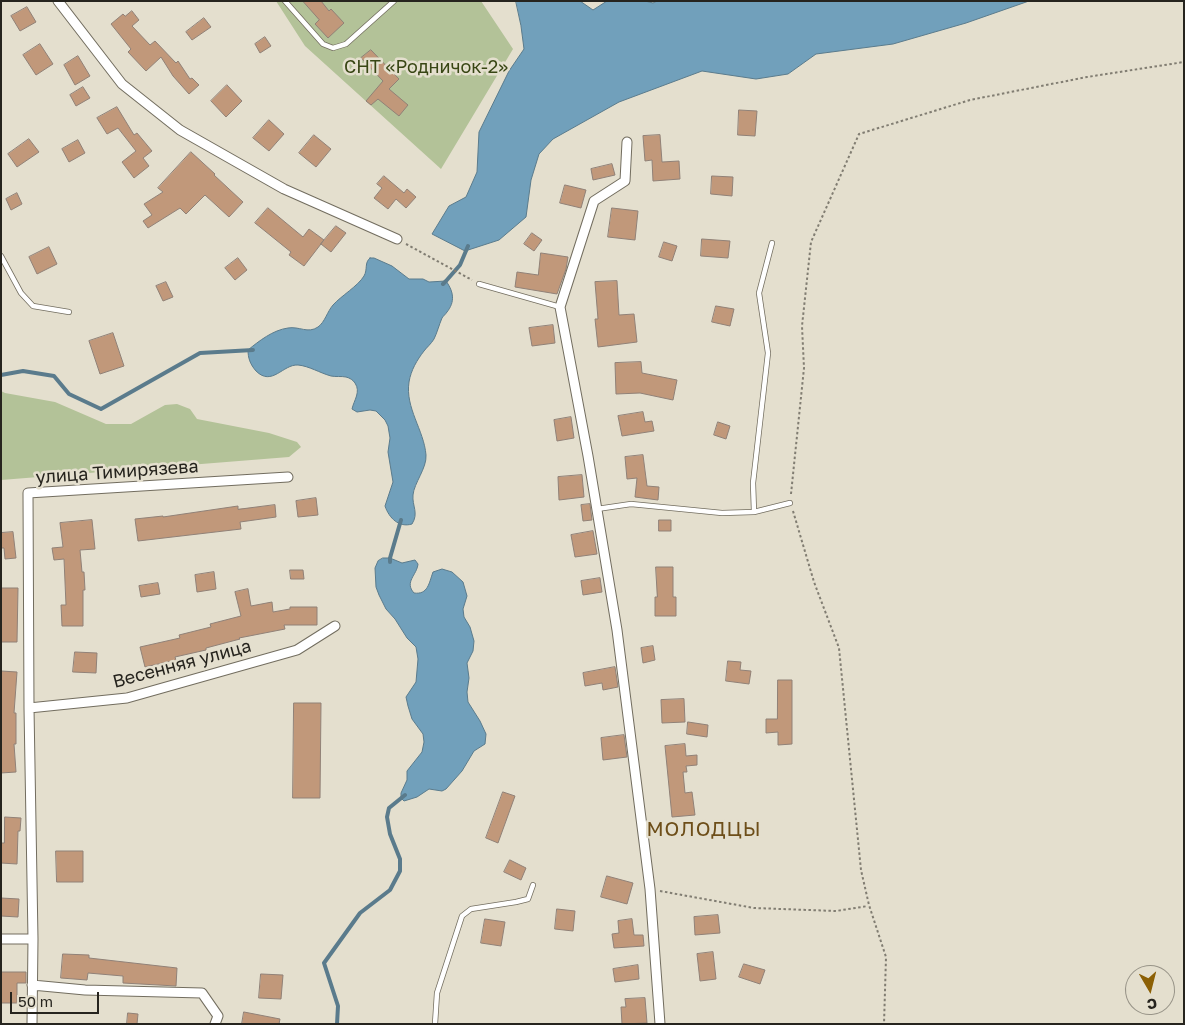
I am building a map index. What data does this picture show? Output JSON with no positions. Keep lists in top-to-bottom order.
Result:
{
  "streets": {
    "street": ["улица Тимирязева", "Весенняя улица"]
  },
  "crossings": [
    ["улица Тимирязева", "Весенняя улица"]
  ],
  "districts": ["МОЛОДЦЫ"],
  "parks": ["СНТ «Родничок-2»"],
  "scale_bar": "50 m",
  "north": "bottom"
}
